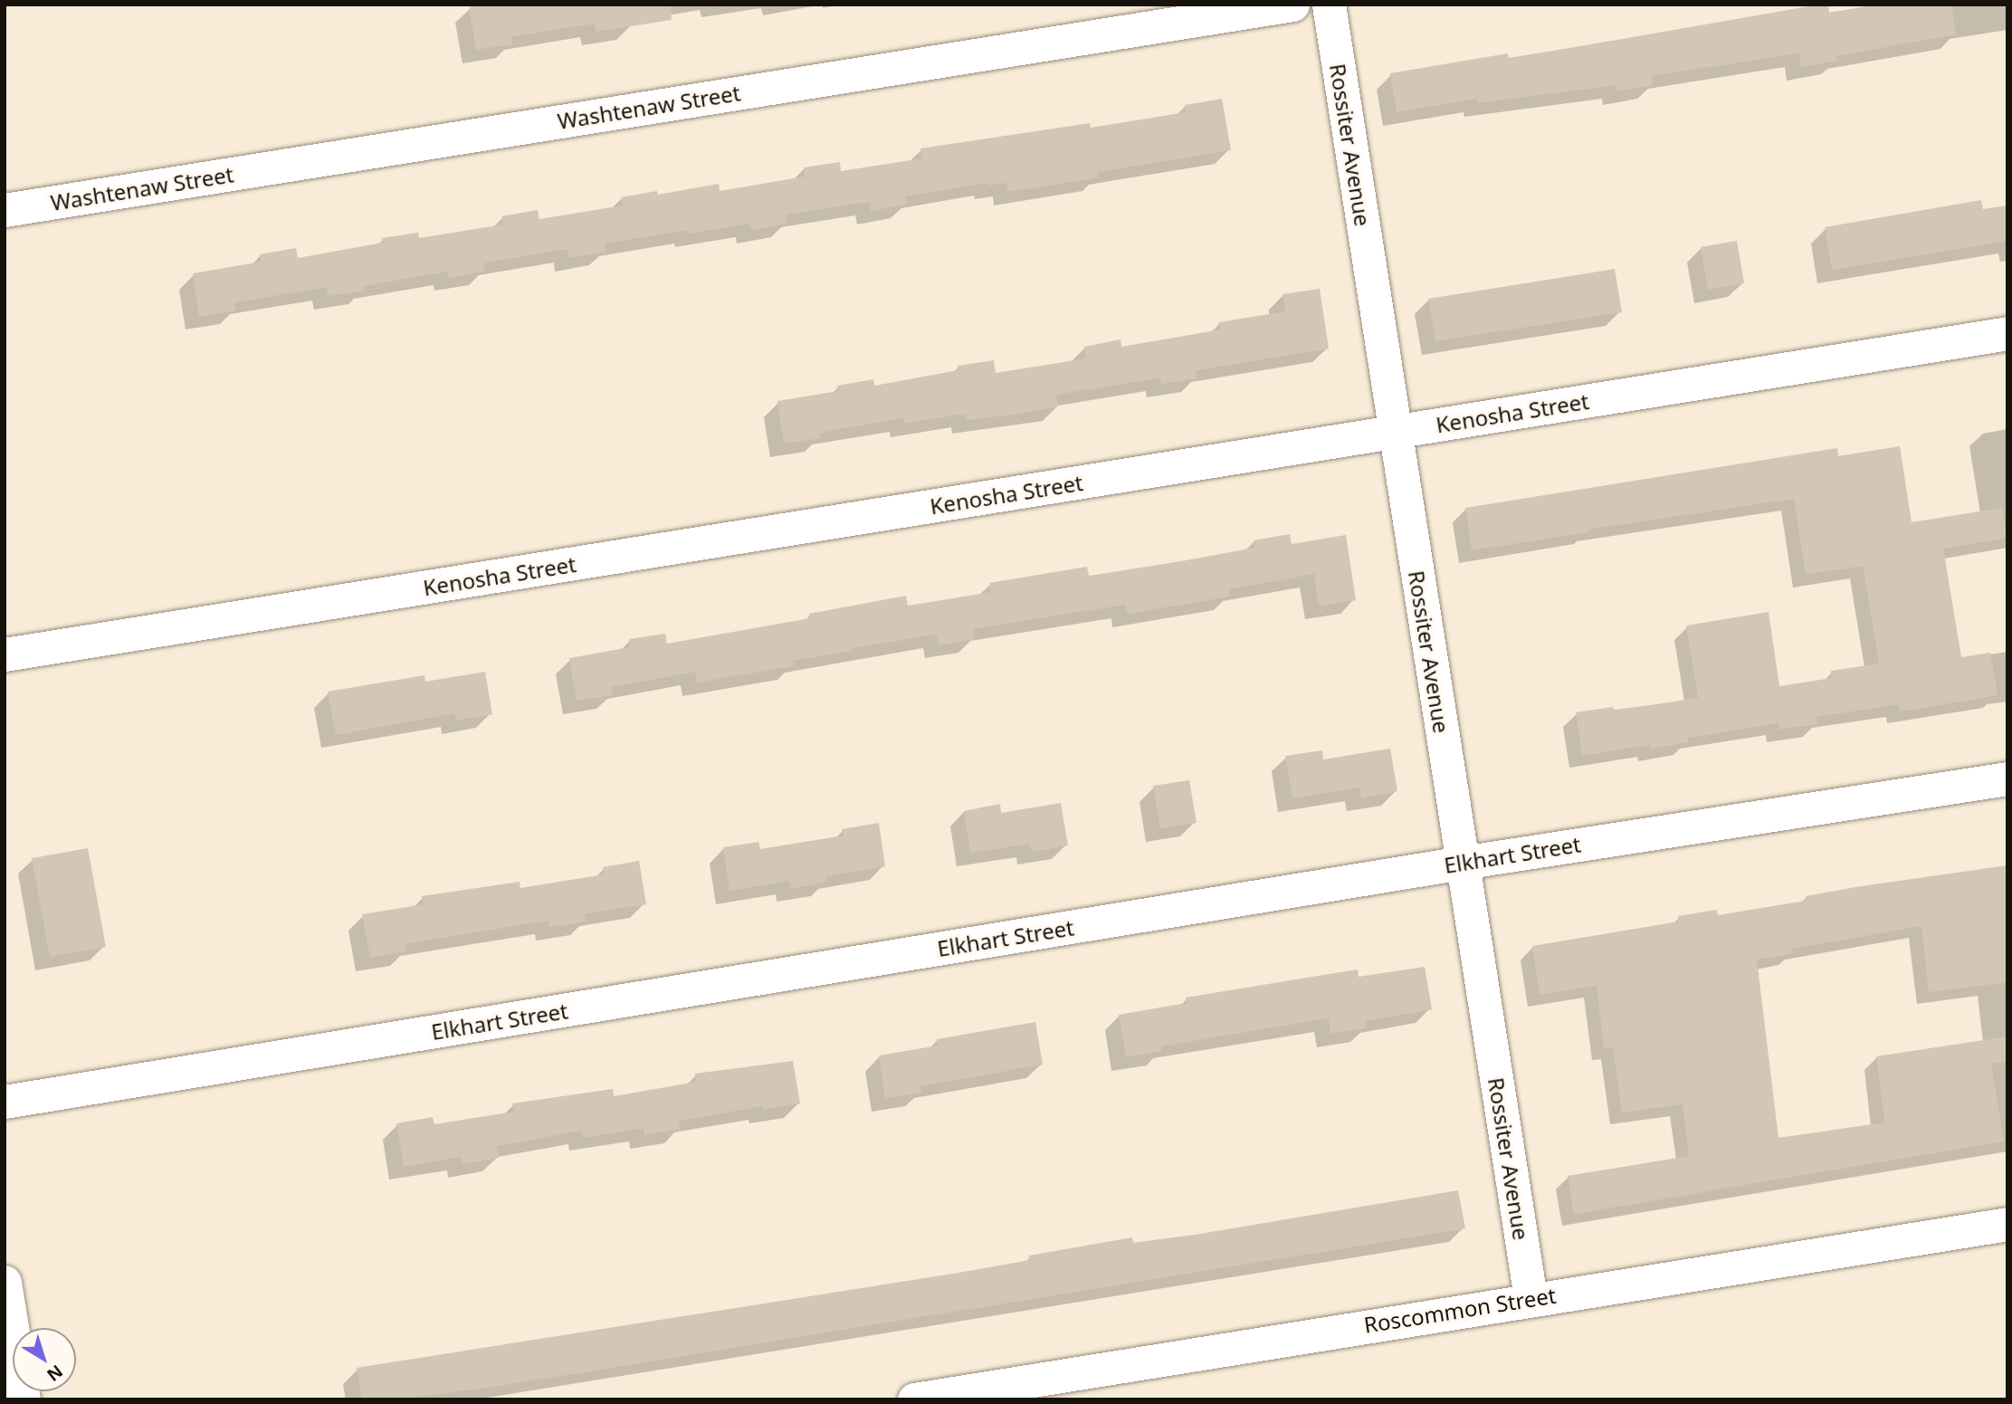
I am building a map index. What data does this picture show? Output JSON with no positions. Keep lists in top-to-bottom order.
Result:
{
  "streets": {
    "street": [
      "Washtenaw Street",
      "Rossiter Avenue",
      "Kenosha Street",
      "Elkhart Street",
      "Roscommon Street"
    ]
  },
  "crossings": [
    ["Rossiter Avenue", "Kenosha Street"],
    ["Rossiter Avenue", "Elkhart Street"],
    ["Rossiter Avenue", "Roscommon Street"]
  ],
  "north": "bottom right"
}
